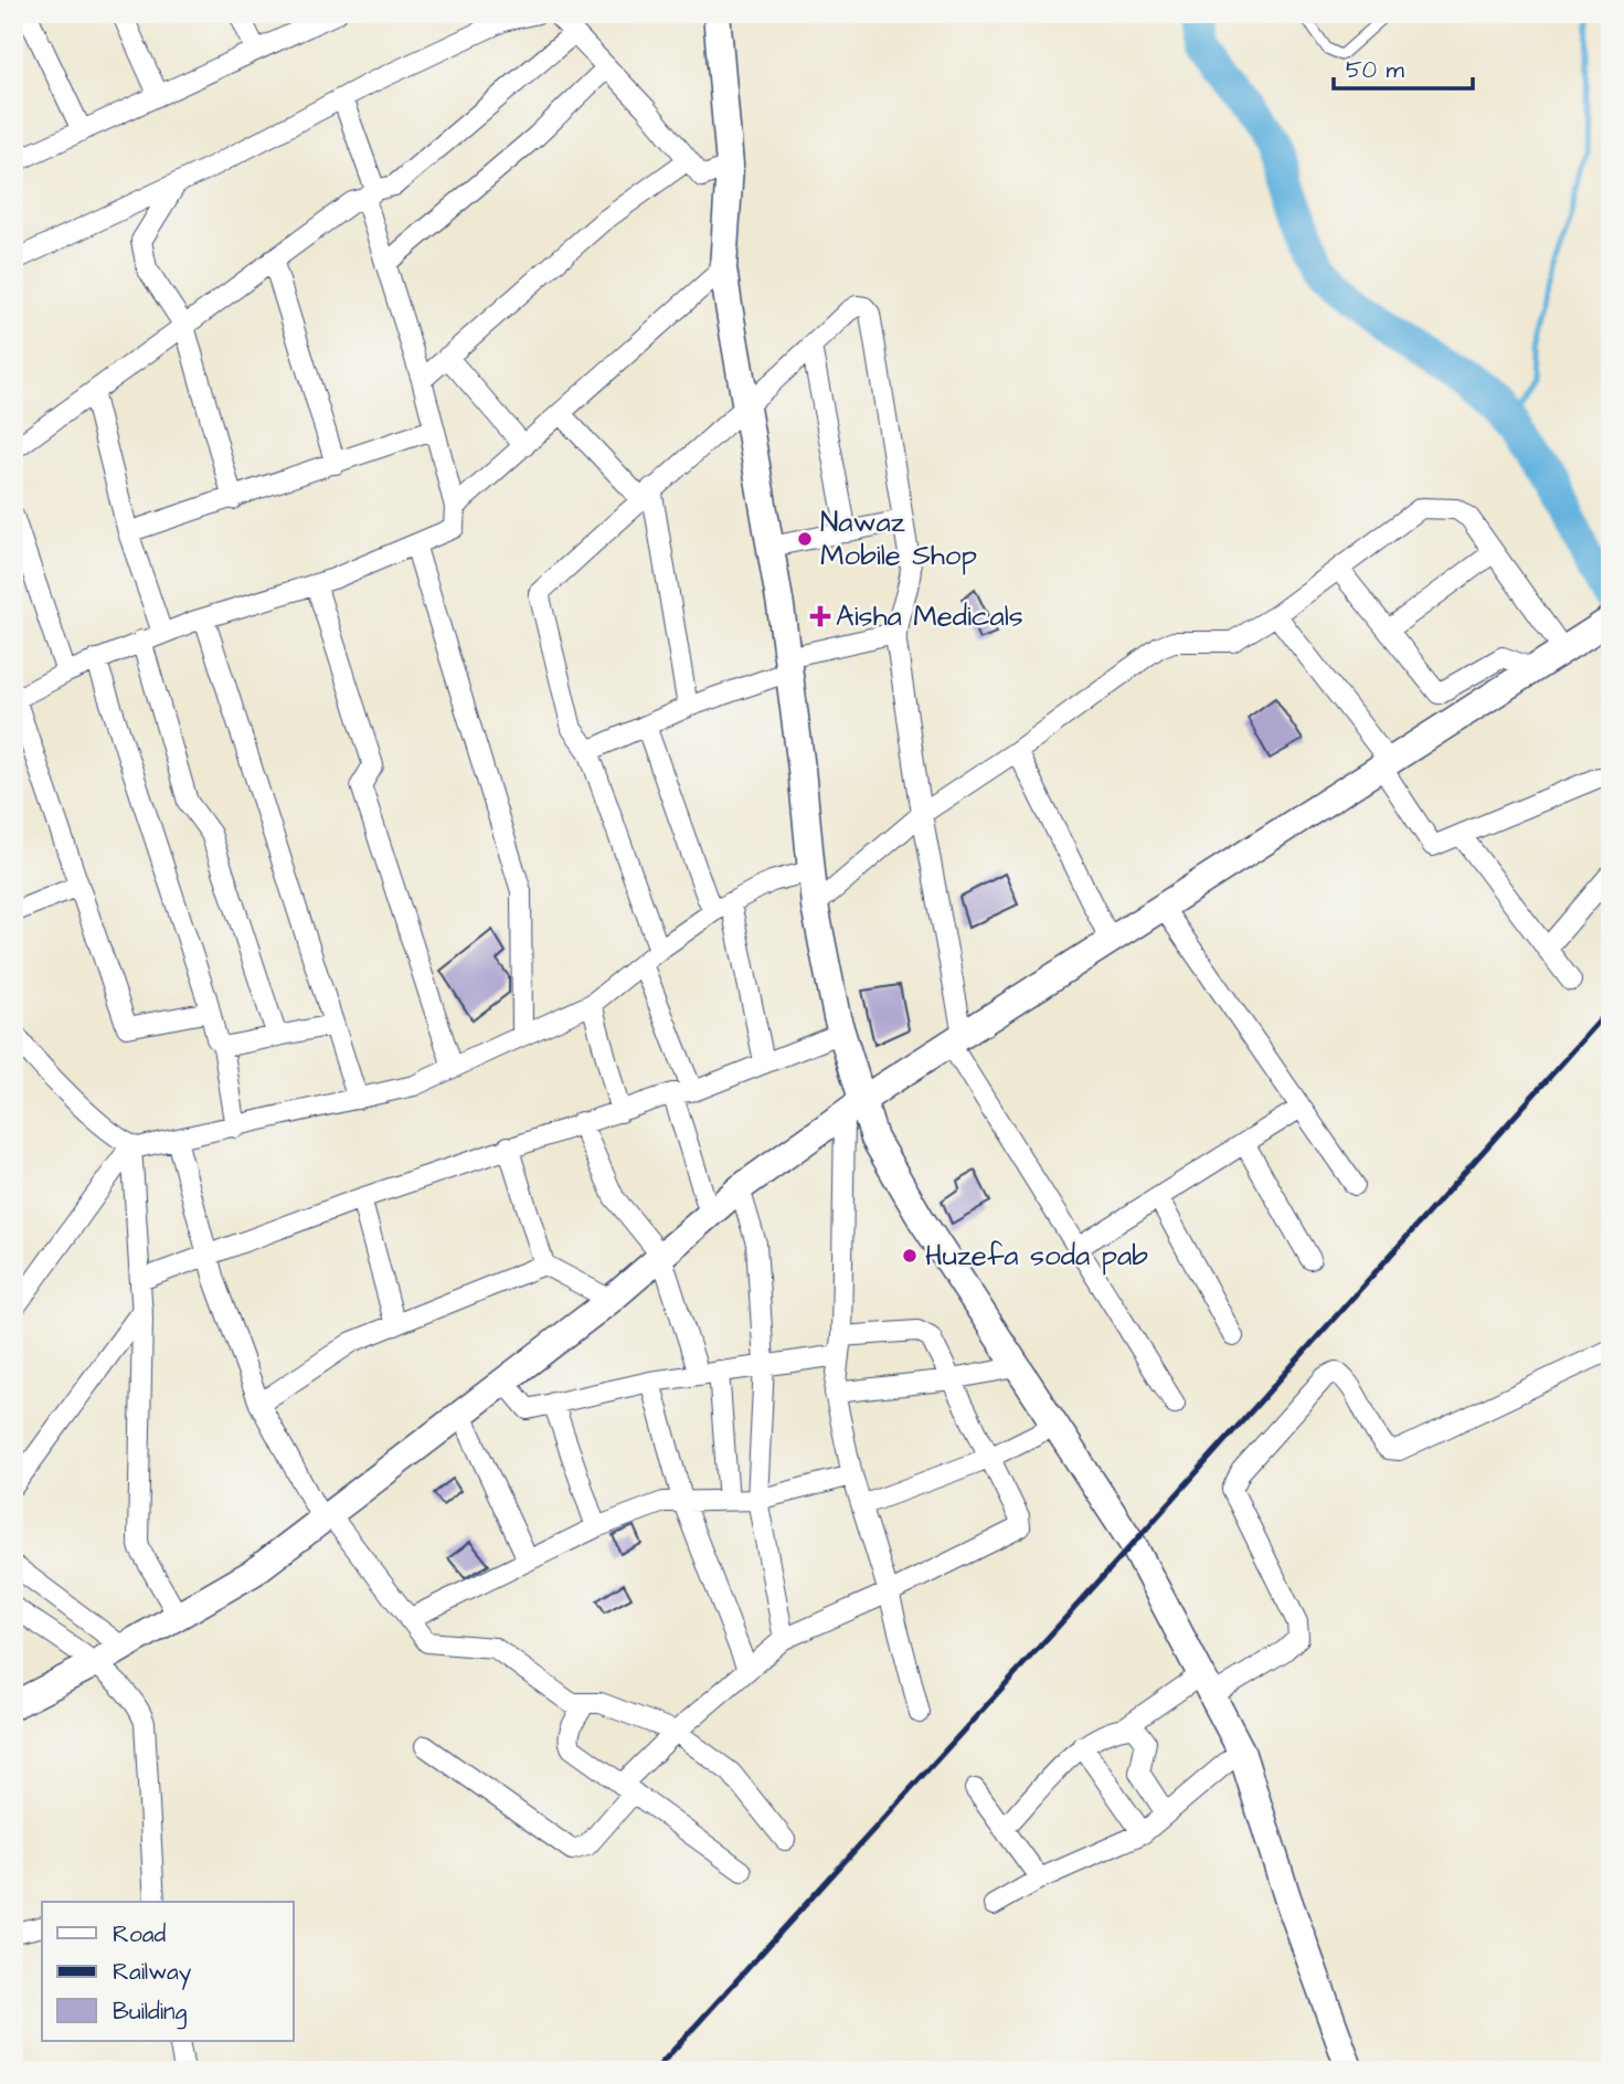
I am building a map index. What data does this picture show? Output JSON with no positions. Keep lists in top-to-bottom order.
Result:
{
  "places": {
    "other": ["Nawaz Mobile Shop", "Huzefa soda pab"],
    "health": ["Aisha Medicals"]
  },
  "legend": ["Road", "Railway", "Building"],
  "scale_bar": "50 m"
}
